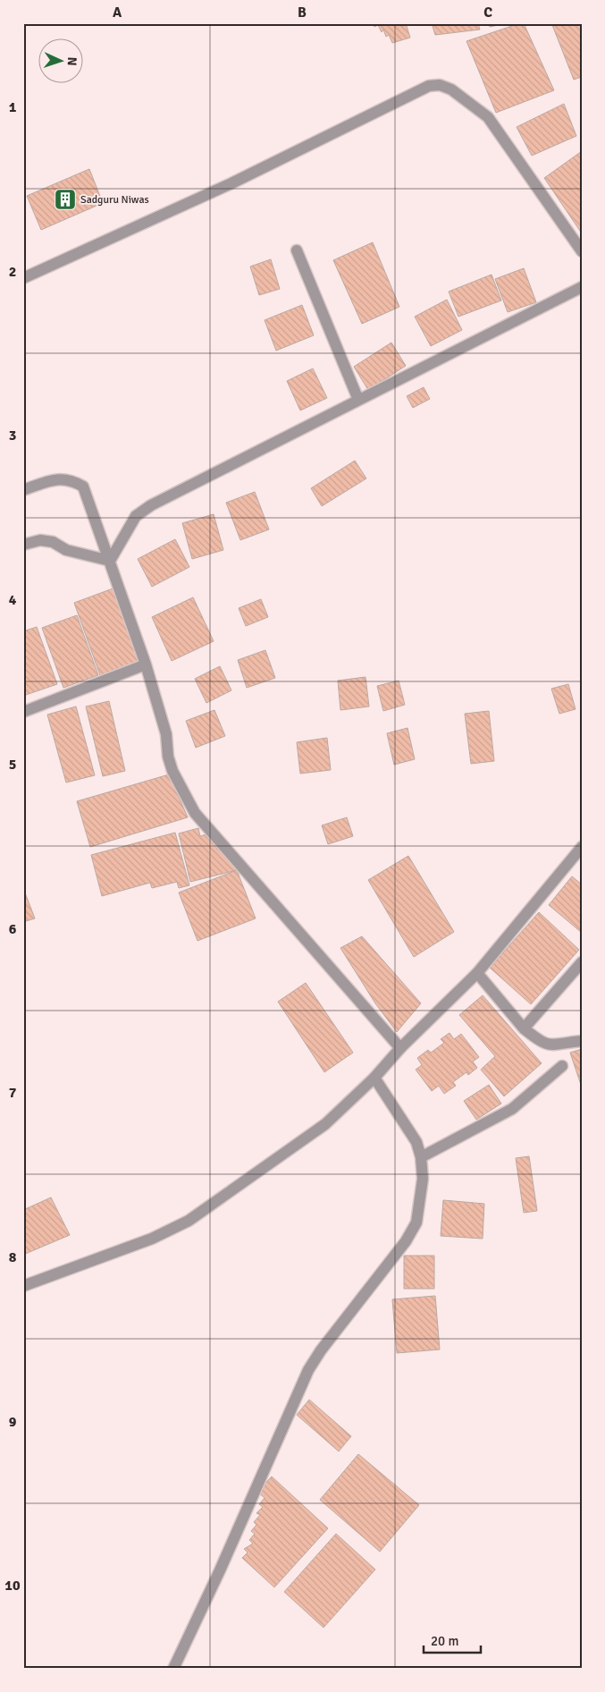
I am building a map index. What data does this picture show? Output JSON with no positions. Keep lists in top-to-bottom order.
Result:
{
  "places": {
    "building": ["Sadguru Niwas"]
  },
  "scale_bar": "20 m",
  "north": "right",
  "grid": {
    "columns": ["A", "B", "C"],
    "rows": [
      "1",
      "2",
      "3",
      "4",
      "5",
      "6",
      "7",
      "8",
      "9",
      "10"
    ]
  }
}
